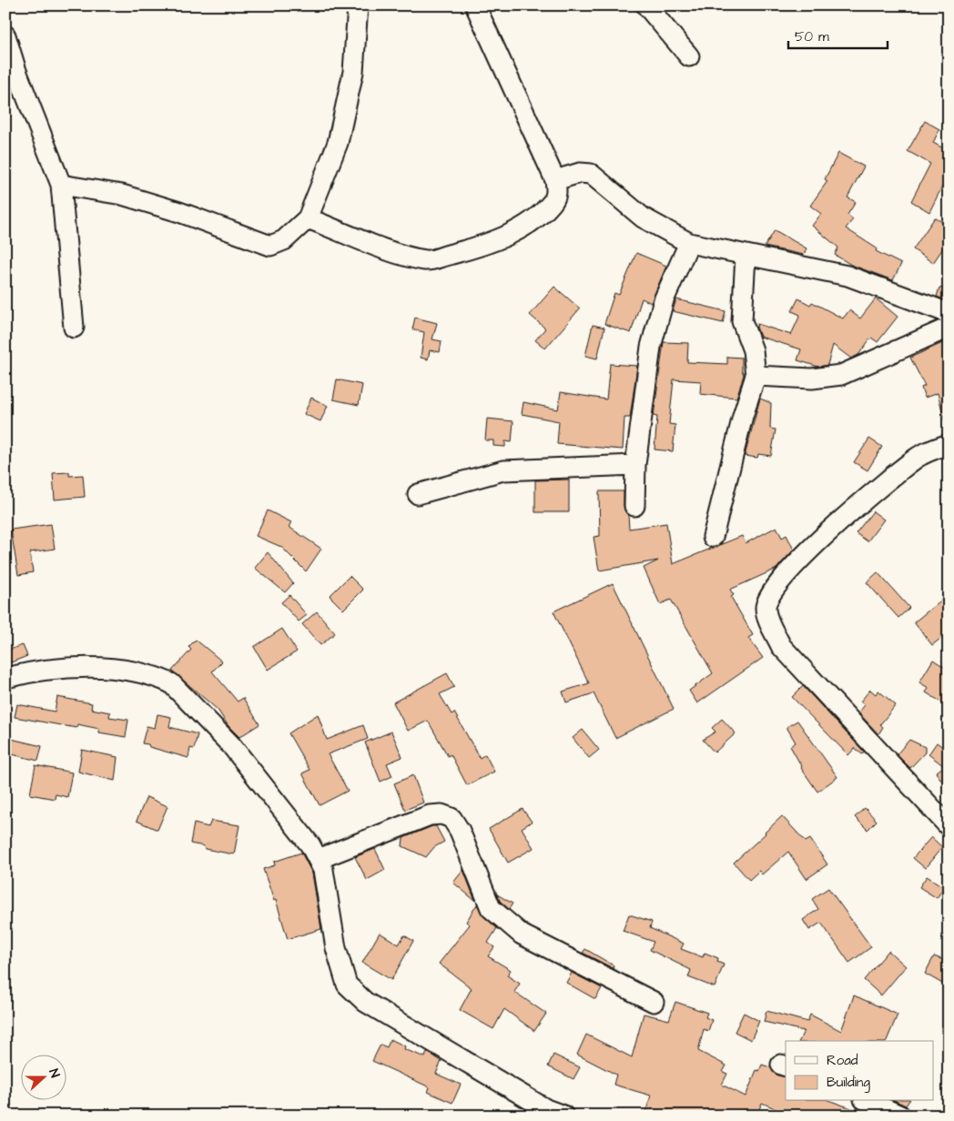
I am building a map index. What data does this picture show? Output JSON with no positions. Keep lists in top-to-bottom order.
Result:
{
  "legend": ["Road", "Building"],
  "scale_bar": "50 m",
  "north": "right"
}
